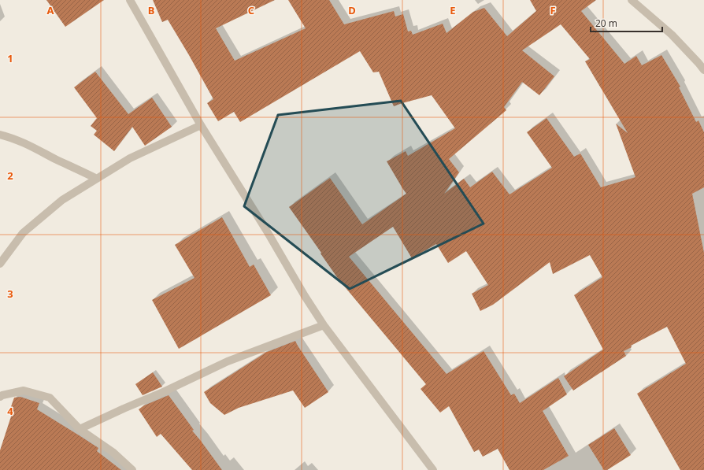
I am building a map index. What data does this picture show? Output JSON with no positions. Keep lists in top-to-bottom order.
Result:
{
  "scale_bar": "20 m",
  "grid": {
    "columns": [
      "A",
      "B",
      "C",
      "D",
      "E",
      "F"
    ],
    "rows": [
      "1",
      "2",
      "3",
      "4"
    ]
  }
}
